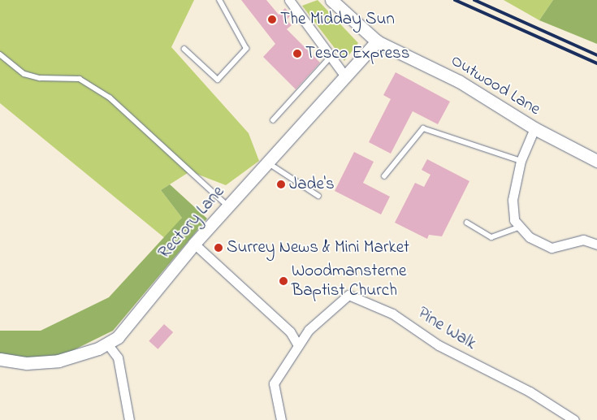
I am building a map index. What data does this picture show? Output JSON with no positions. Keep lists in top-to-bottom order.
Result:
{
  "streets": {
    "main road": ["Outwood Lane", "Rectory Lane"],
    "street": ["Pine Walk"]
  },
  "crossings": [
    ["Outwood Lane", "Rectory Lane"]
  ],
  "places": [
    "The Midday Sun",
    "Tesco Express",
    "Jade's",
    "Surrey News & Mini Market",
    "Woodmansterne Baptist Church"
  ]
}
